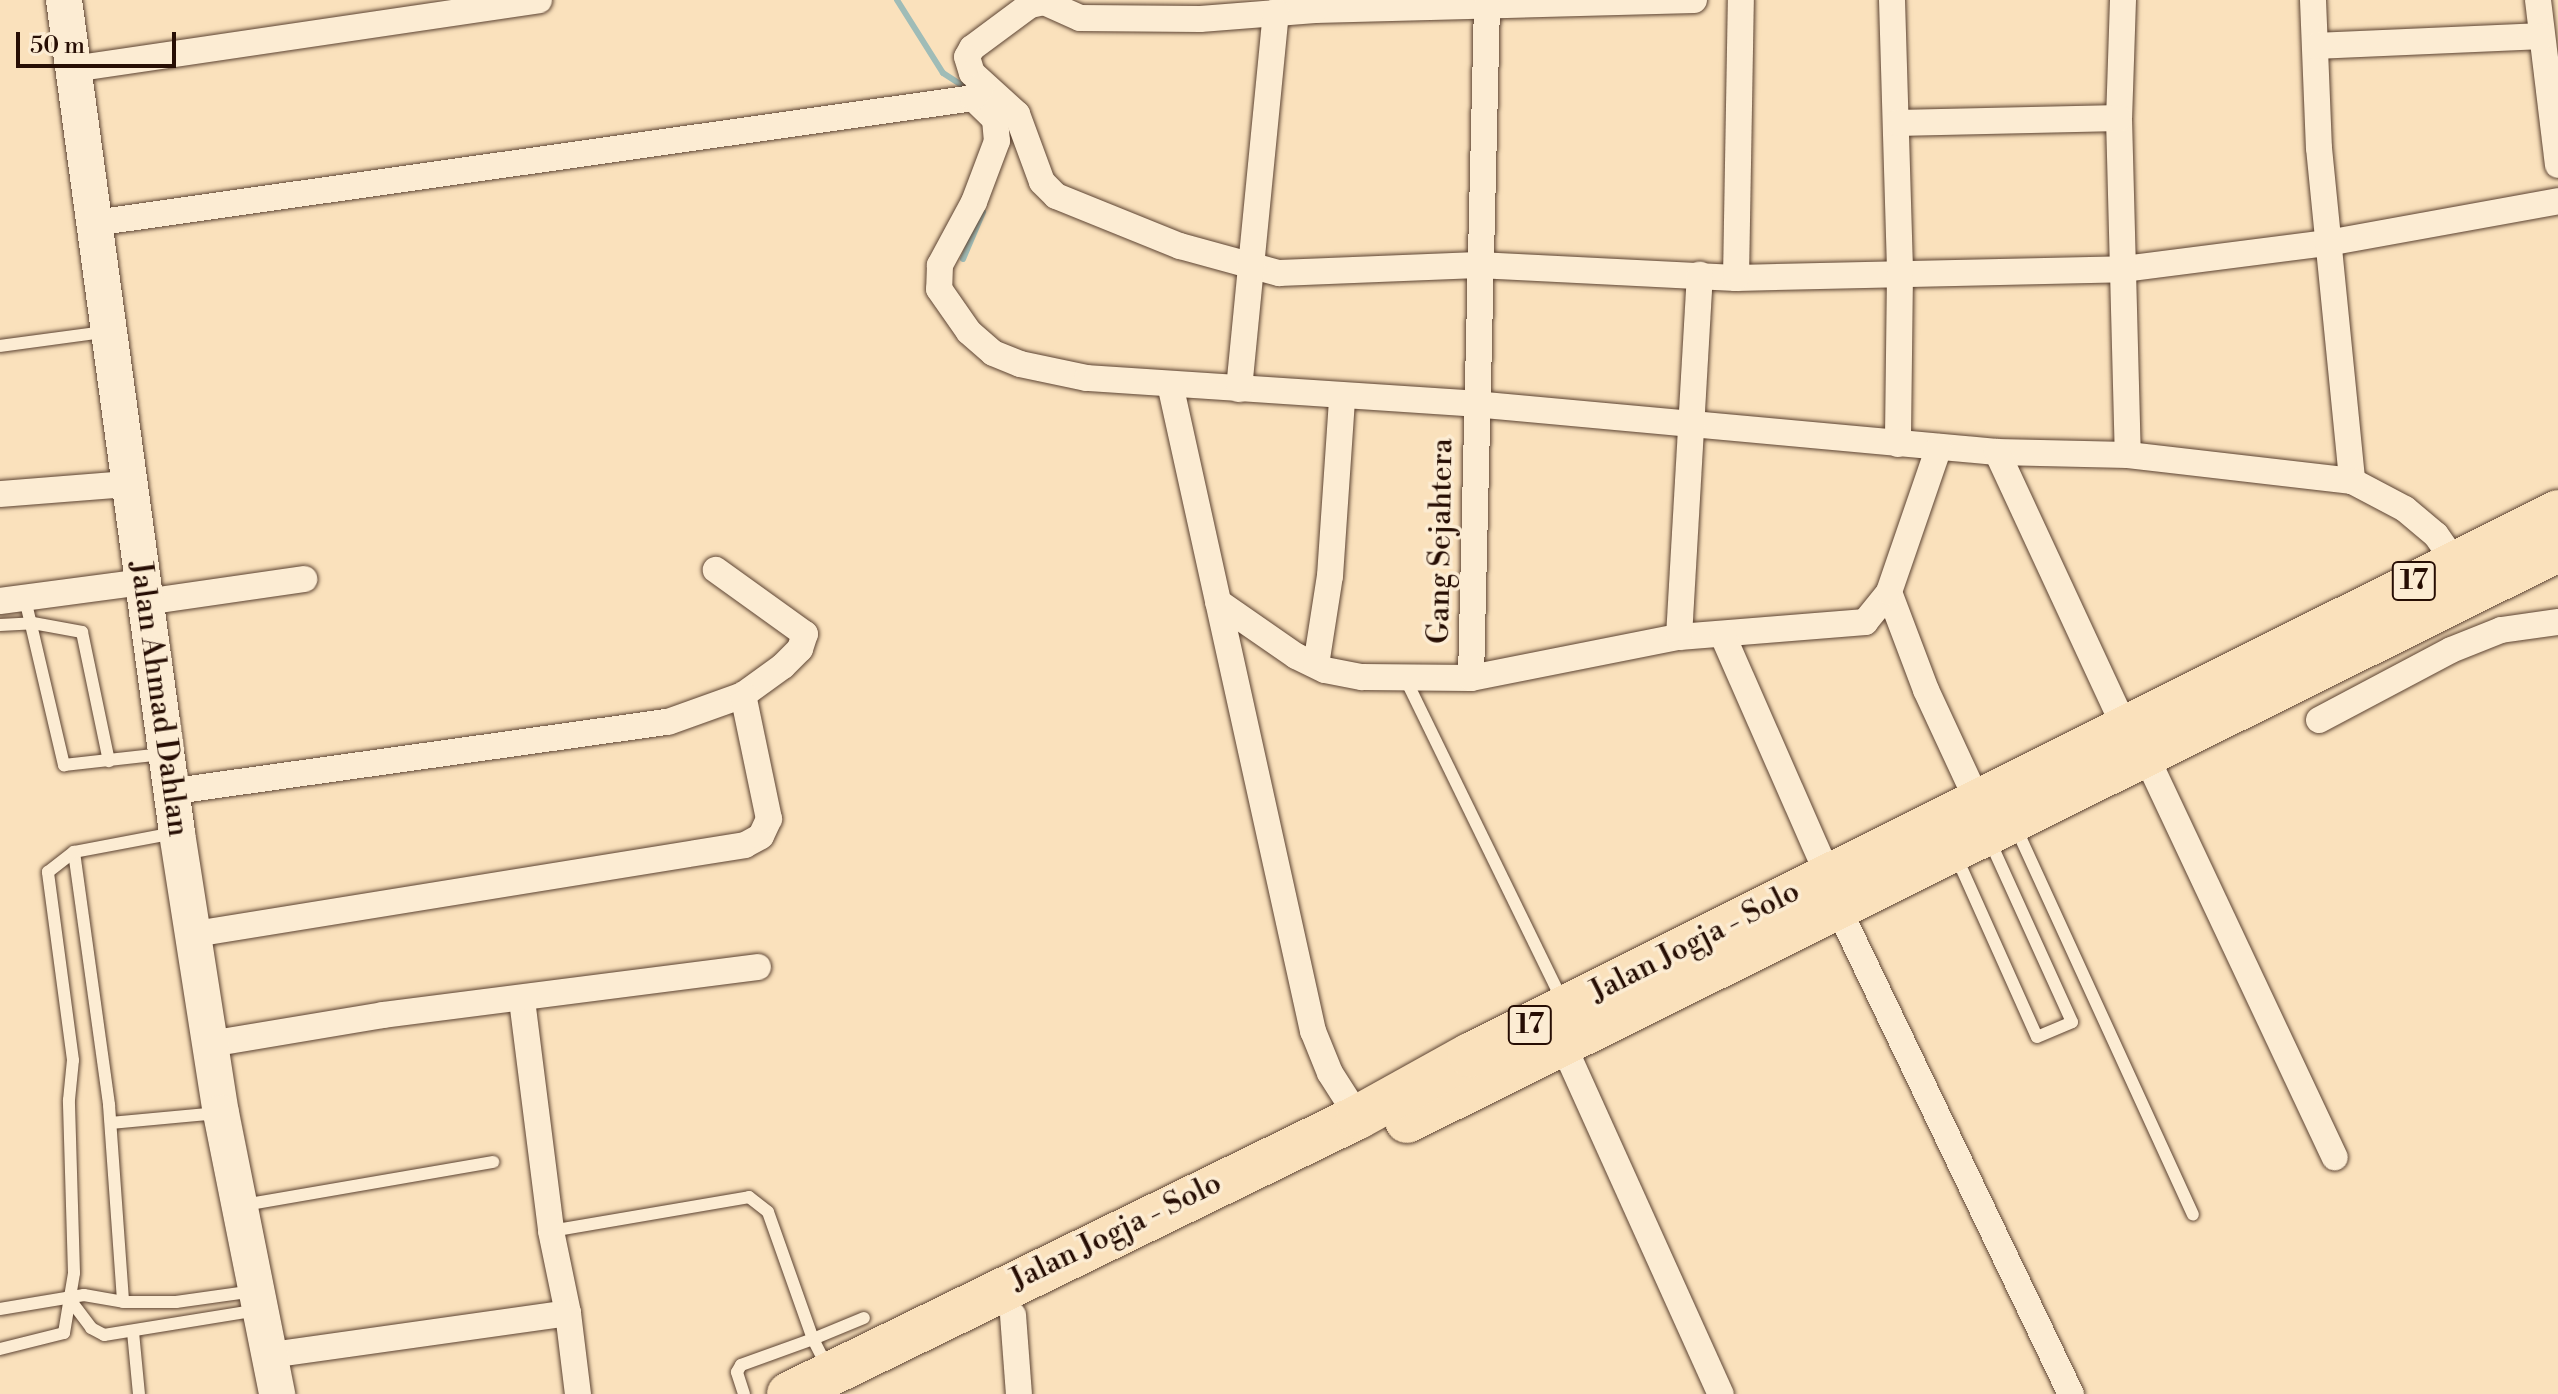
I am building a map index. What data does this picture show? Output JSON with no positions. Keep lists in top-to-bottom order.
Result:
{
  "streets": {
    "highway": ["17", "Jalan Jogja - Solo"],
    "street": ["Gang Sejahtera", "Jalan Ahmad Dahlan"]
  },
  "crossings": [
    ["17", "Jalan Jogja - Solo"]
  ],
  "scale_bar": "50 m"
}
